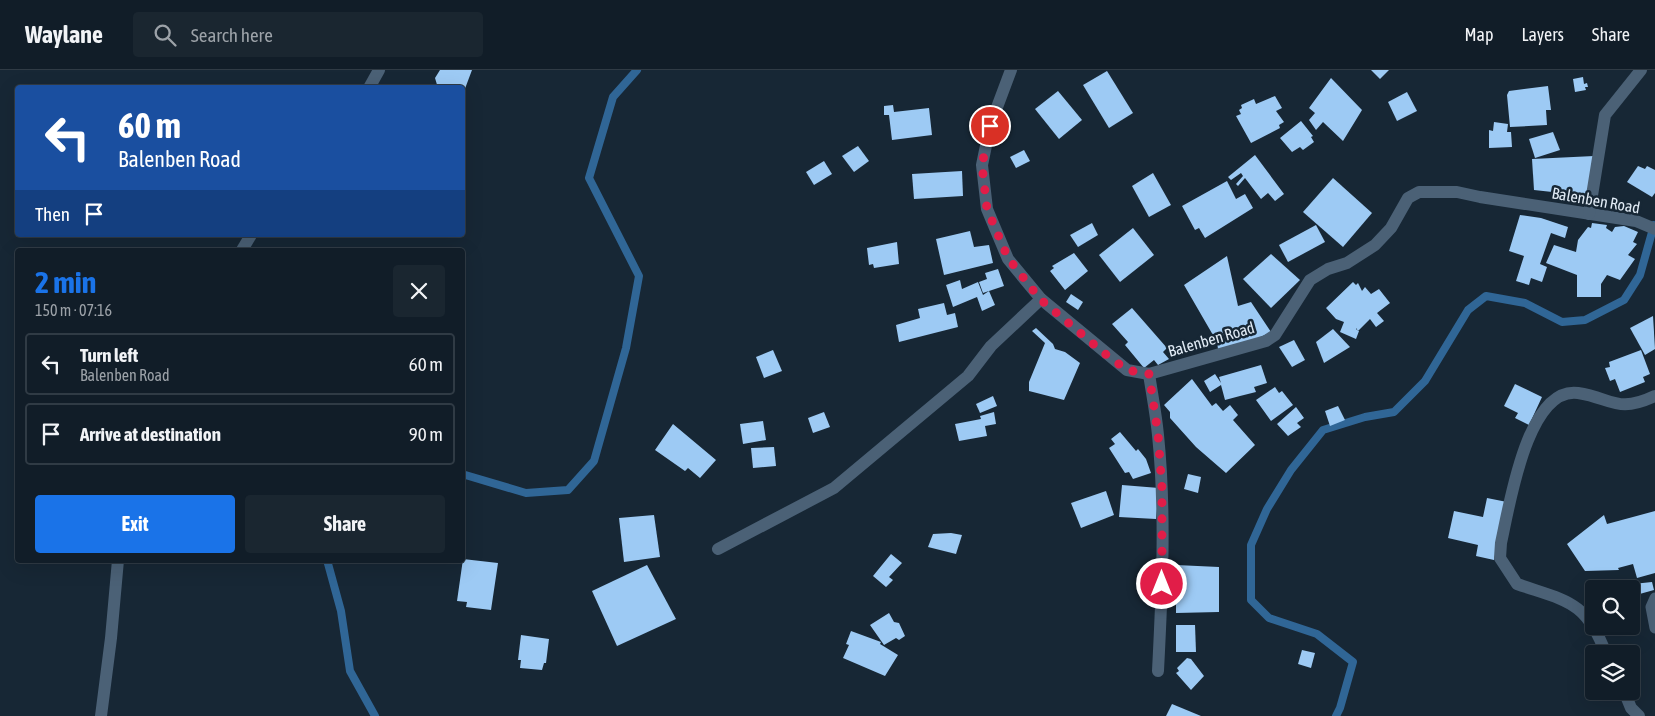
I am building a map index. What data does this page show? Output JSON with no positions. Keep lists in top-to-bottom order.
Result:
{
  "streets": {
    "street": ["Balenben Road"]
  },
  "page": {
    "header": "Waylane",
    "search": "Search here",
    "nav": ["Map", "Layers", "Share"],
    "turn": ["60 m", "Balenben Road"],
    "then": "Then",
    "heading": ["2 min", "150 m · 07:16"],
    "list": [
      {
        "name": "Turn left",
        "note": "Balenben Road",
        "value": "60 m"
      },
      {
        "name": "Arrive at destination",
        "value": "90 m"
      }
    ],
    "buttons": ["Exit", "Share"]
  }
}
